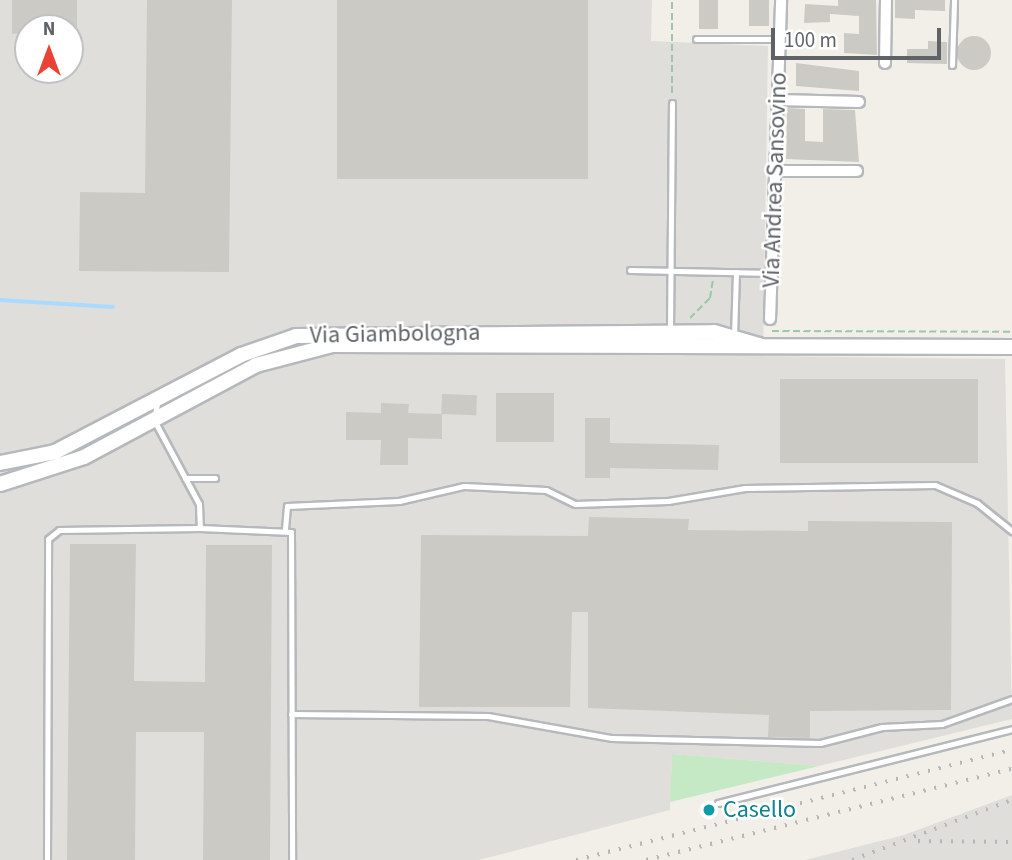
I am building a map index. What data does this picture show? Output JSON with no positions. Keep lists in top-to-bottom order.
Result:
{
  "streets": {
    "street": ["Via Andrea Sansovino", "Via Giambologna"]
  },
  "places": ["Casello"],
  "scale_bar": "100 m",
  "north": "top"
}
